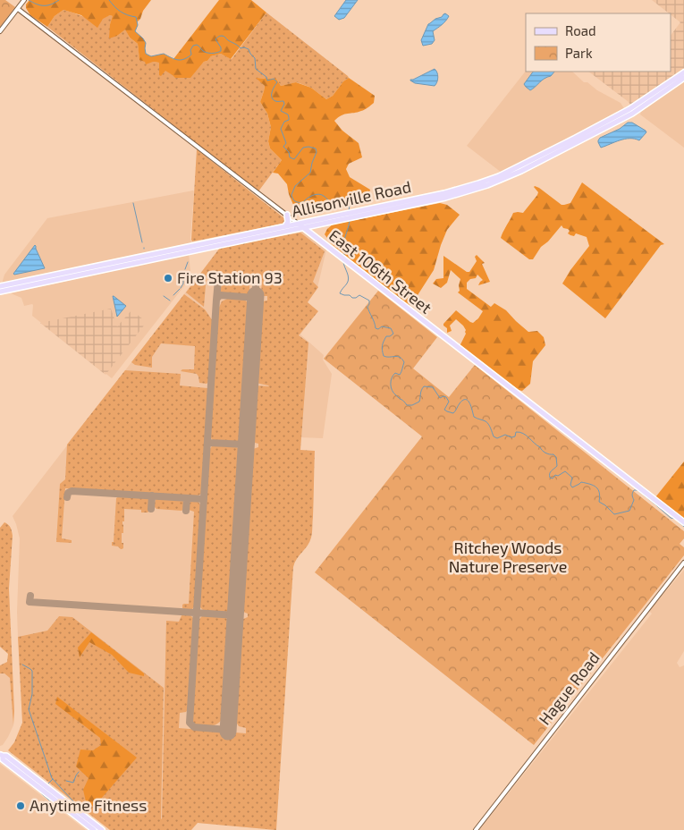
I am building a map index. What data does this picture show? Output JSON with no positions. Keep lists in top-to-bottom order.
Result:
{
  "streets": {
    "main road": ["Allisonville Road", "East 106th Street"],
    "street": ["Hague Road"]
  },
  "crossings": [
    ["Allisonville Road", "East 106th Street"]
  ],
  "parks": ["Ritchey Woods Nature Preserve"],
  "places": ["Fire Station 93", "Anytime Fitness"],
  "legend": ["Road", "Park"]
}
